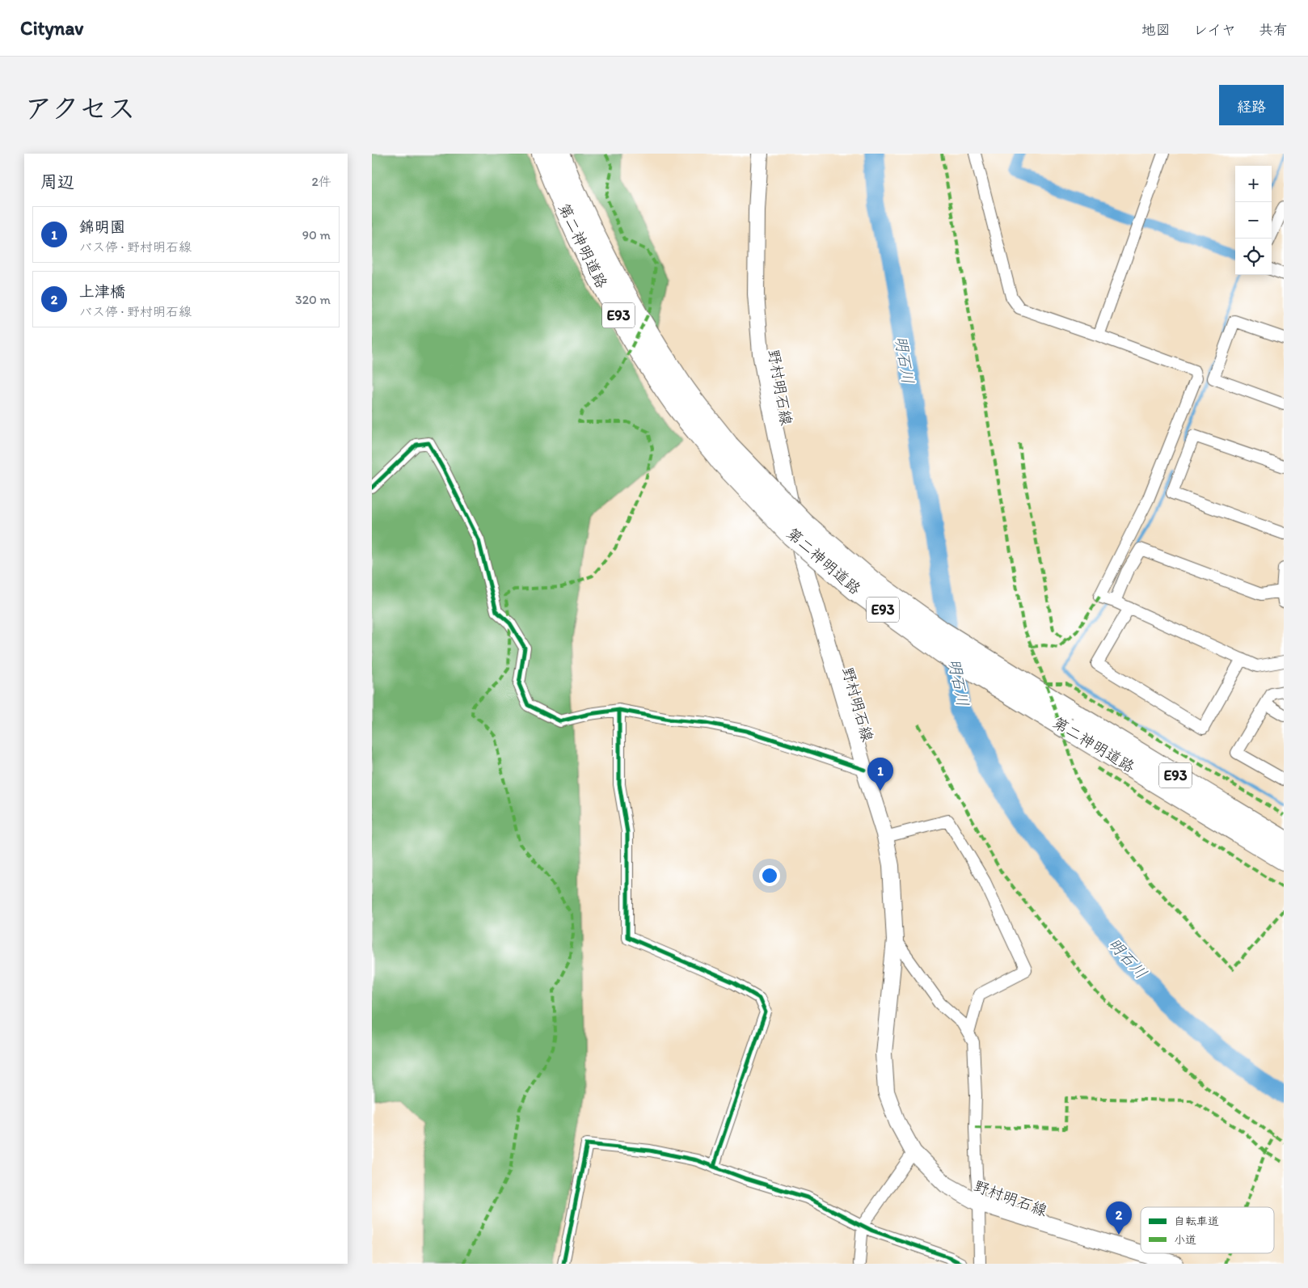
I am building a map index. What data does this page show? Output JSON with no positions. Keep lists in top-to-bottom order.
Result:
{
  "streets": {
    "highway": ["第二神明道路", "E93"],
    "main road": ["野村明石線"]
  },
  "water": ["明石川"],
  "legend": ["自転車道", "小道"],
  "page": {
    "header": "Citynav",
    "nav": ["地図", "レイヤ", "共有"],
    "title": "アクセス",
    "buttons": "経路",
    "heading": ["周辺", "2件"],
    "map_buttons": ["+", "−"],
    "list": [
      {
        "mark": "1",
        "name": "錦明園",
        "note": "バス停 · 野村明石線",
        "value": "90 m"
      },
      {
        "mark": "2",
        "name": "上津橋",
        "note": "バス停 · 野村明石線",
        "value": "320 m"
      }
    ],
    "pins": ["1", "2"]
  }
}
